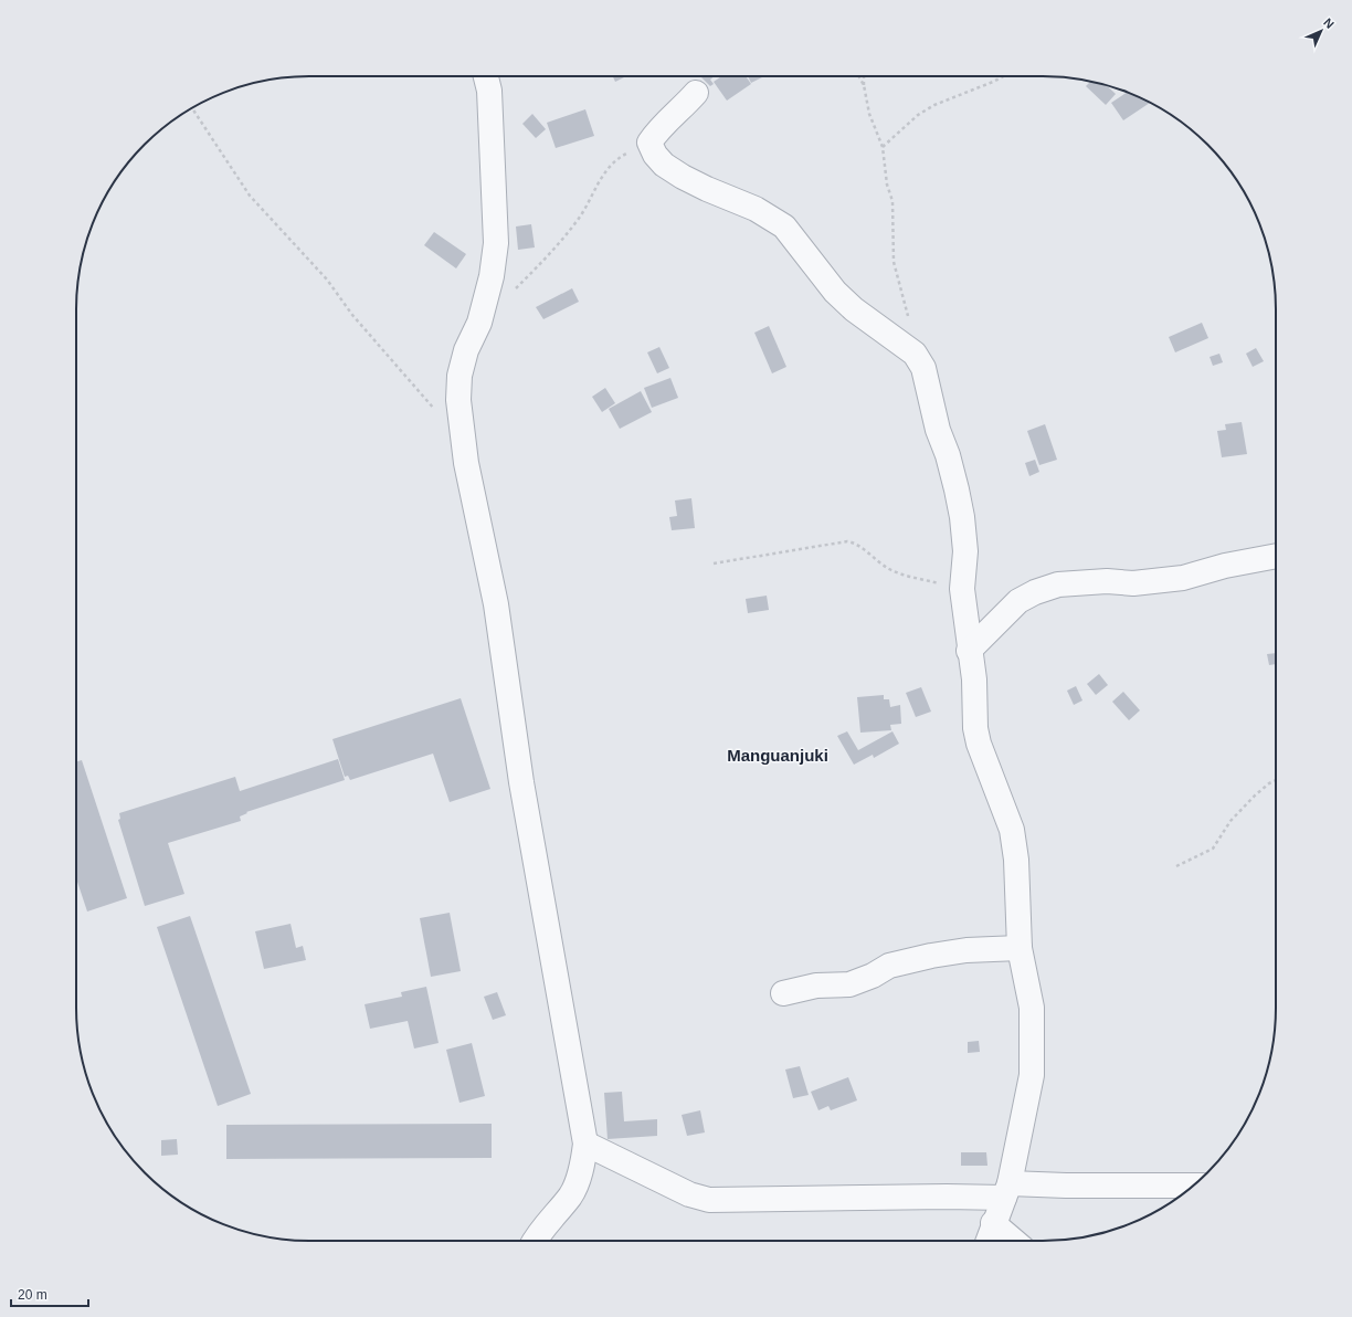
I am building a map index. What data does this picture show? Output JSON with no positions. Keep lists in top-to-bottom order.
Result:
{
  "districts": ["Manguanjuki"],
  "scale_bar": "20 m",
  "north": "top right"
}
